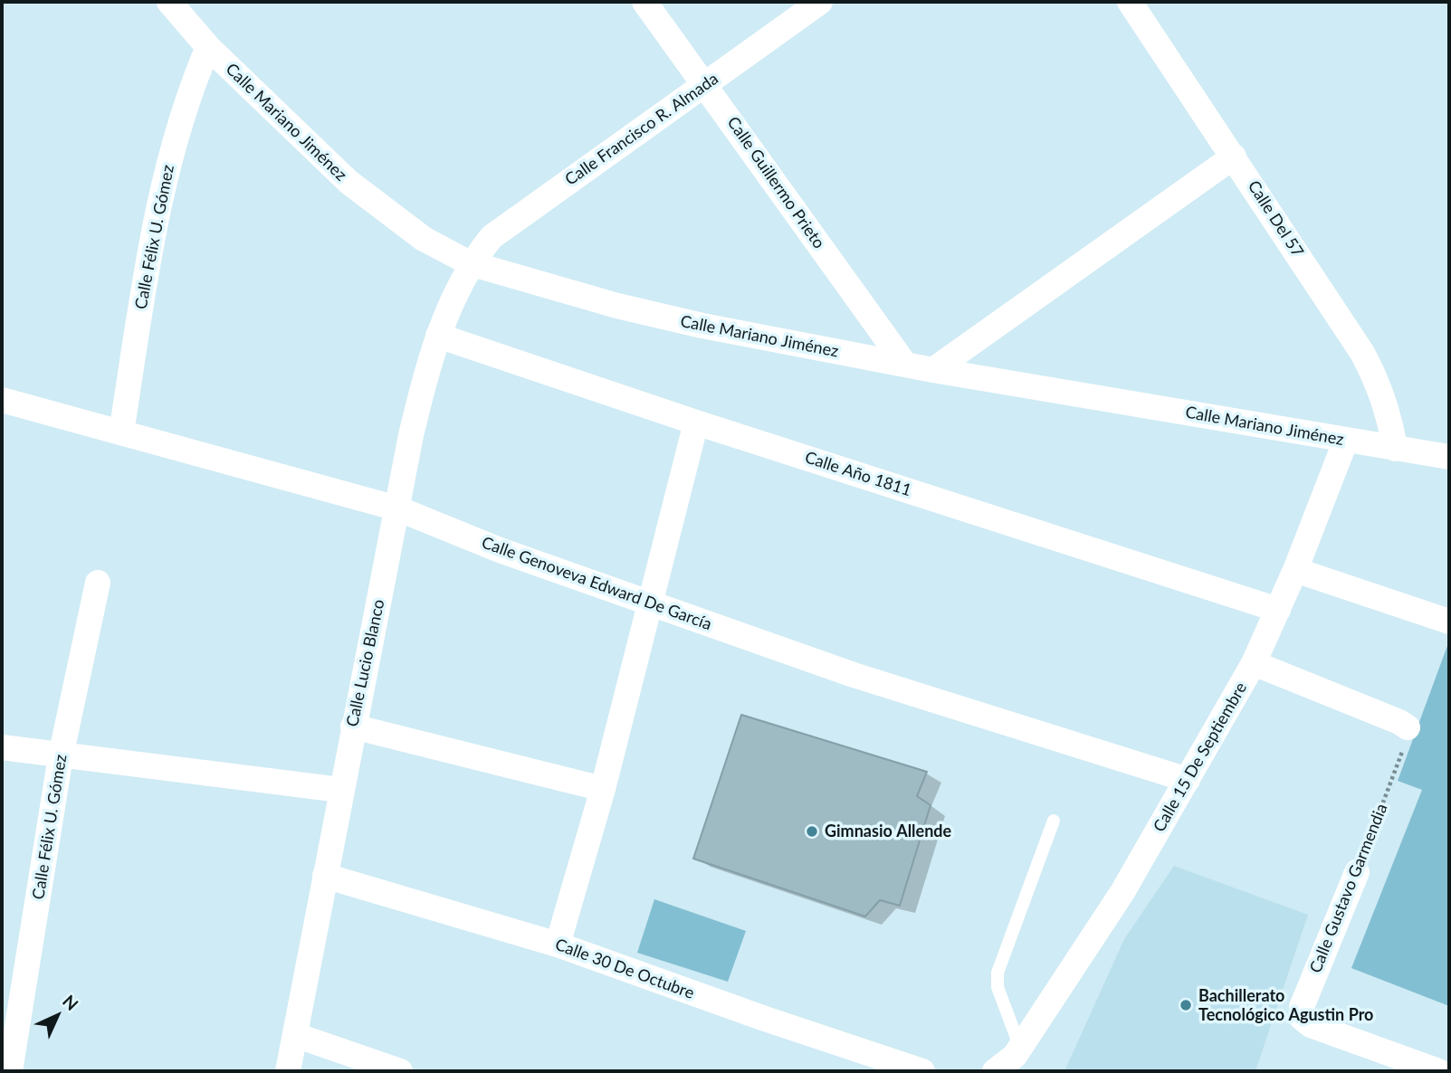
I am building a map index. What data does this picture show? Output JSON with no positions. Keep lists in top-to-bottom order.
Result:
{
  "streets": {
    "street": [
      "Calle Mariano Jiménez",
      "Calle Francisco R. Almada",
      "Calle Guillermo Prieto",
      "Calle Del 57",
      "Calle Félix U. Gómez",
      "Calle Año 1811",
      "Calle Genoveva Edward De García",
      "Calle Lucio Blanco",
      "Calle 15 De Septiembre",
      "Calle Gustavo Garmendia",
      "Calle 30 De Octubre"
    ]
  },
  "crossings": [
    ["Calle Mariano Jiménez", "Calle Francisco R. Almada"],
    ["Calle Mariano Jiménez", "Calle Guillermo Prieto"],
    ["Calle Mariano Jiménez", "Calle Del 57"],
    ["Calle Mariano Jiménez", "Calle Félix U. Gómez"],
    ["Calle Mariano Jiménez", "Calle Lucio Blanco"],
    ["Calle Mariano Jiménez", "Calle 15 De Septiembre"],
    ["Calle Francisco R. Almada", "Calle Guillermo Prieto"],
    ["Calle Francisco R. Almada", "Calle Lucio Blanco"],
    ["Calle Félix U. Gómez", "Calle Genoveva Edward De García"],
    ["Calle Año 1811", "Calle Lucio Blanco"],
    ["Calle Año 1811", "Calle 15 De Septiembre"],
    ["Calle Genoveva Edward De García", "Calle Lucio Blanco"],
    ["Calle Genoveva Edward De García", "Calle 15 De Septiembre"],
    ["Calle Lucio Blanco", "Calle 30 De Octubre"]
  ],
  "places": ["Gimnasio Allende", "Bachillerato Tecnológico Agustin Pro"],
  "north": "top right"
}
